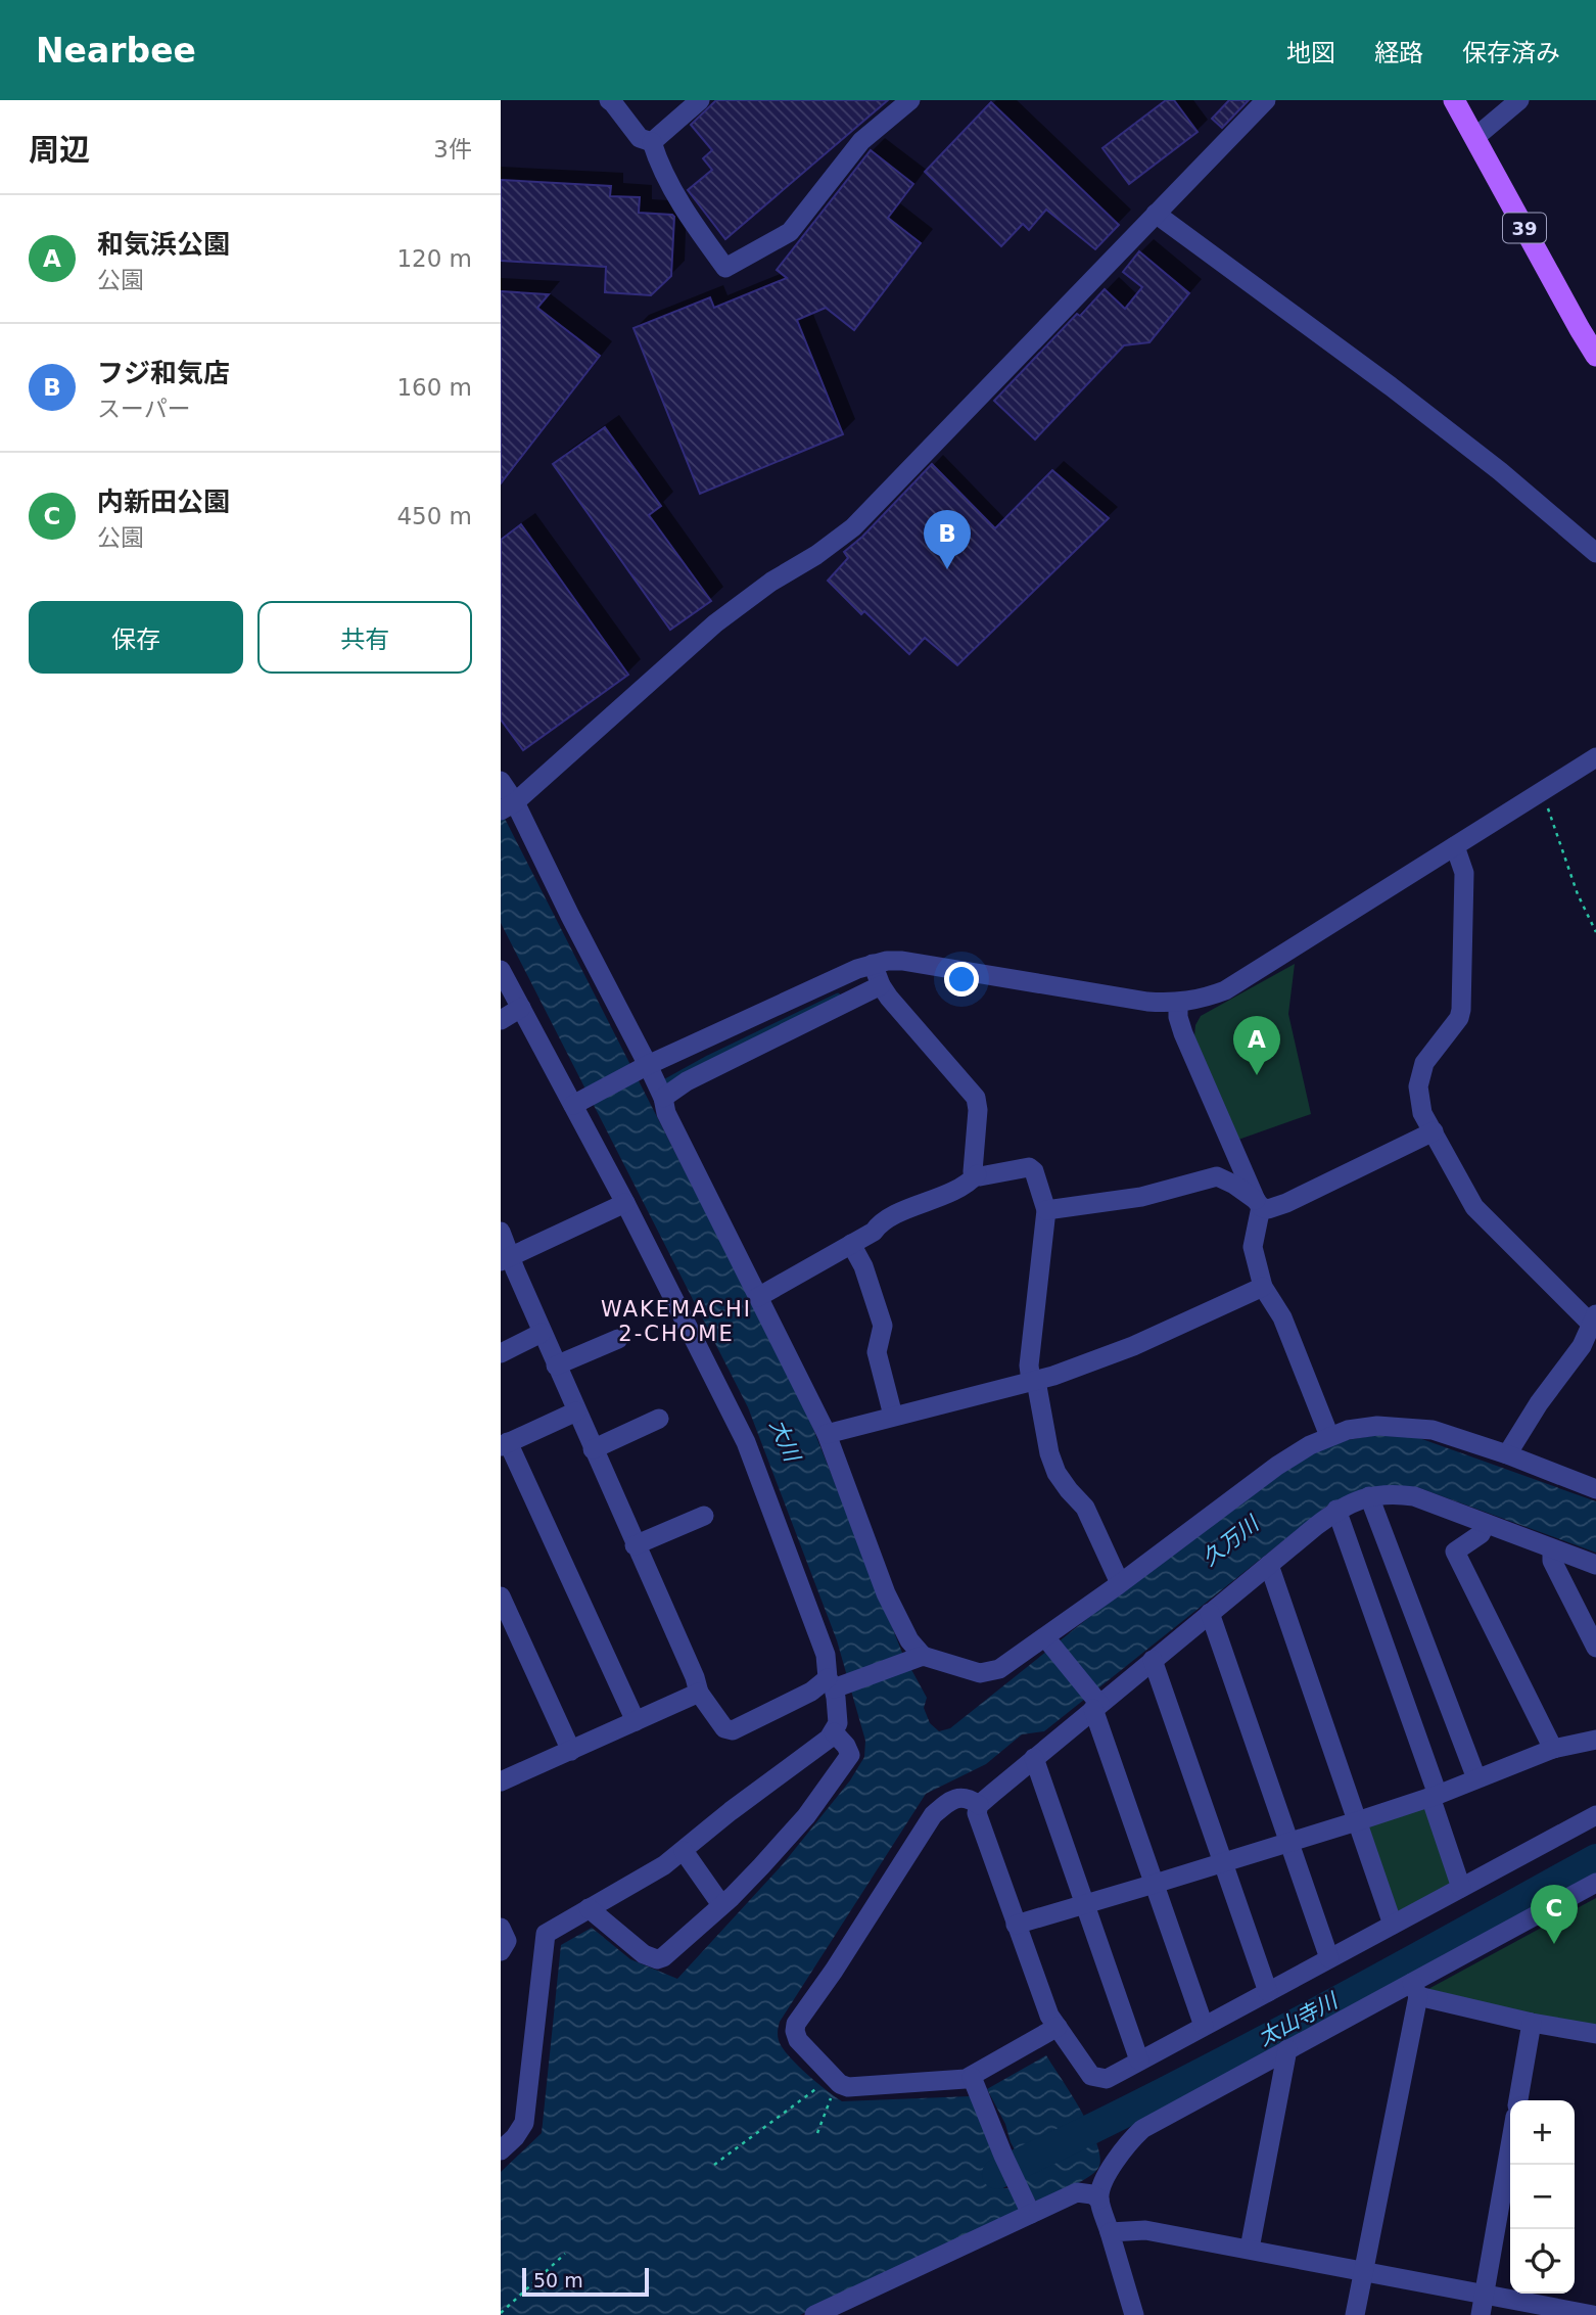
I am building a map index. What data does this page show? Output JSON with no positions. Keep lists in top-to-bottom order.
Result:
{
  "streets": {
    "main road": ["39"]
  },
  "districts": ["WAKEMACHI 2-CHOME"],
  "water": ["大川", "久万川", "太山寺川"],
  "scale_bar": "50 m",
  "page": {
    "header": "Nearbee",
    "nav": ["地図", "経路", "保存済み"],
    "heading": ["周辺", "3件"],
    "list": [
      {
        "mark": "A",
        "name": "和気浜公園",
        "note": "公園",
        "value": "120 m"
      },
      {
        "mark": "B",
        "name": "フジ和気店",
        "note": "スーパー",
        "value": "160 m"
      },
      {
        "mark": "C",
        "name": "内新田公園",
        "note": "公園",
        "value": "450 m"
      }
    ],
    "pins": ["B", "A", "C"],
    "buttons": ["保存", "共有"],
    "map_buttons": ["+", "−"],
    "scale": "50 m"
  }
}
